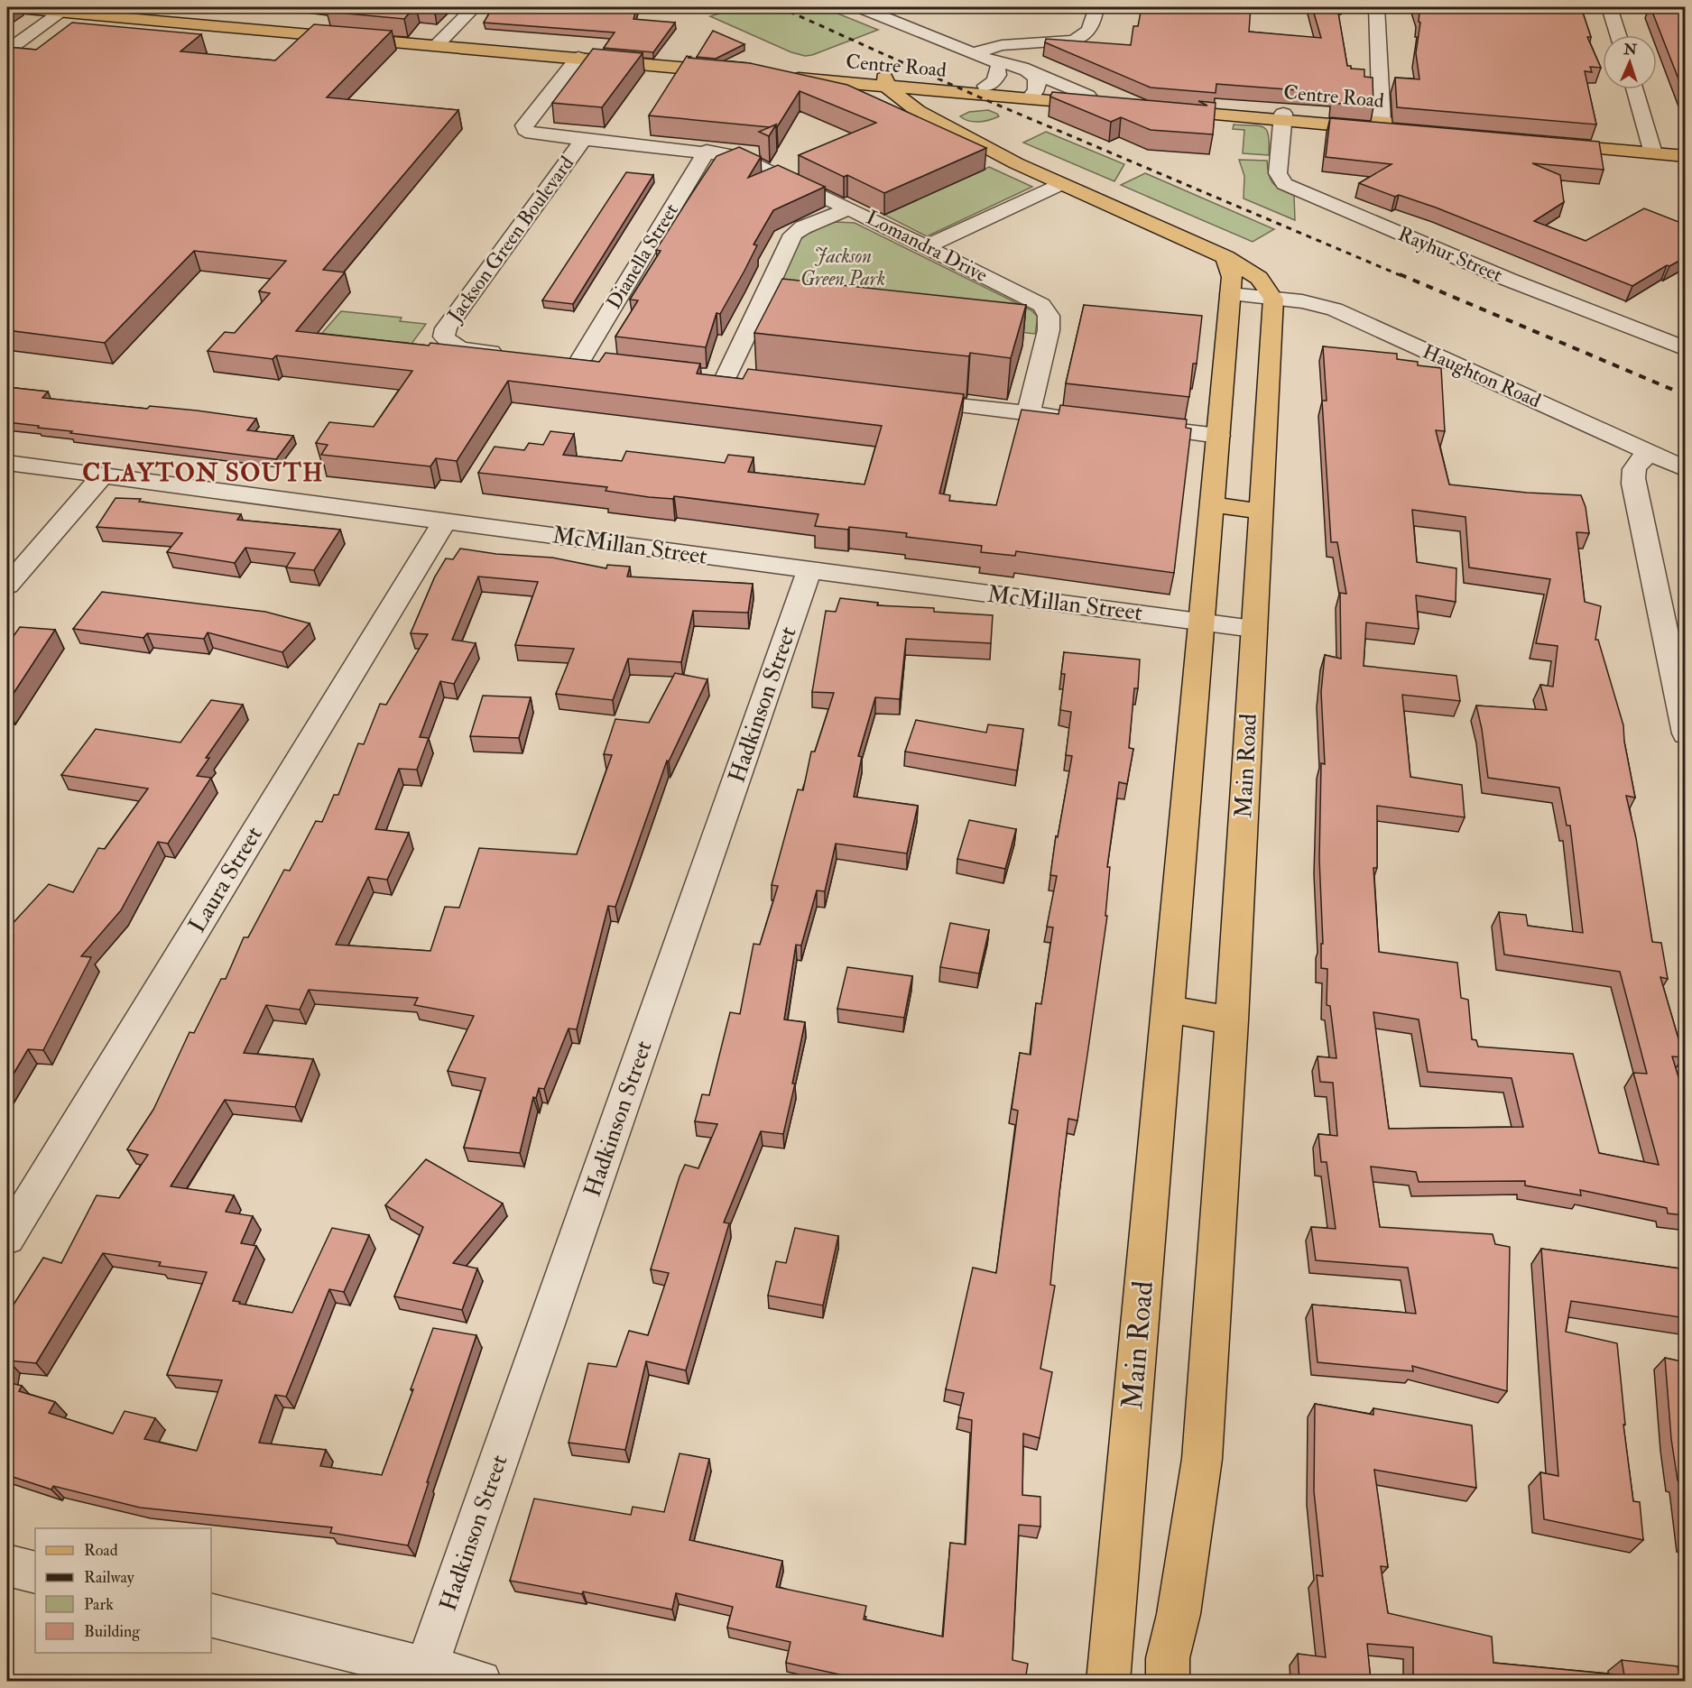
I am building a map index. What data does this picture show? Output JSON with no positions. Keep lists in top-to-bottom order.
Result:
{
  "streets": {
    "main road": ["Centre Road", "Main Road"],
    "street": [
      "Jackson Green Boulevard",
      "Lomandra Drive",
      "Rayhur Street",
      "Dianella Street",
      "Haughton Road",
      "McMillan Street",
      "Hadkinson Street",
      "Laura Street"
    ]
  },
  "crossings": [
    ["Centre Road", "Rayhur Street"],
    ["Jackson Green Boulevard", "Lomandra Drive"],
    ["Lomandra Drive", "Dianella Street"],
    ["Haughton Road", "Main Road"],
    ["McMillan Street", "Hadkinson Street"],
    ["McMillan Street", "Main Road"],
    ["McMillan Street", "Laura Street"]
  ],
  "districts": ["CLAYTON SOUTH"],
  "parks": ["Jackson Green Park"],
  "legend": [
    "Road",
    "Railway",
    "Park",
    "Building"
  ],
  "north": "top"
}
